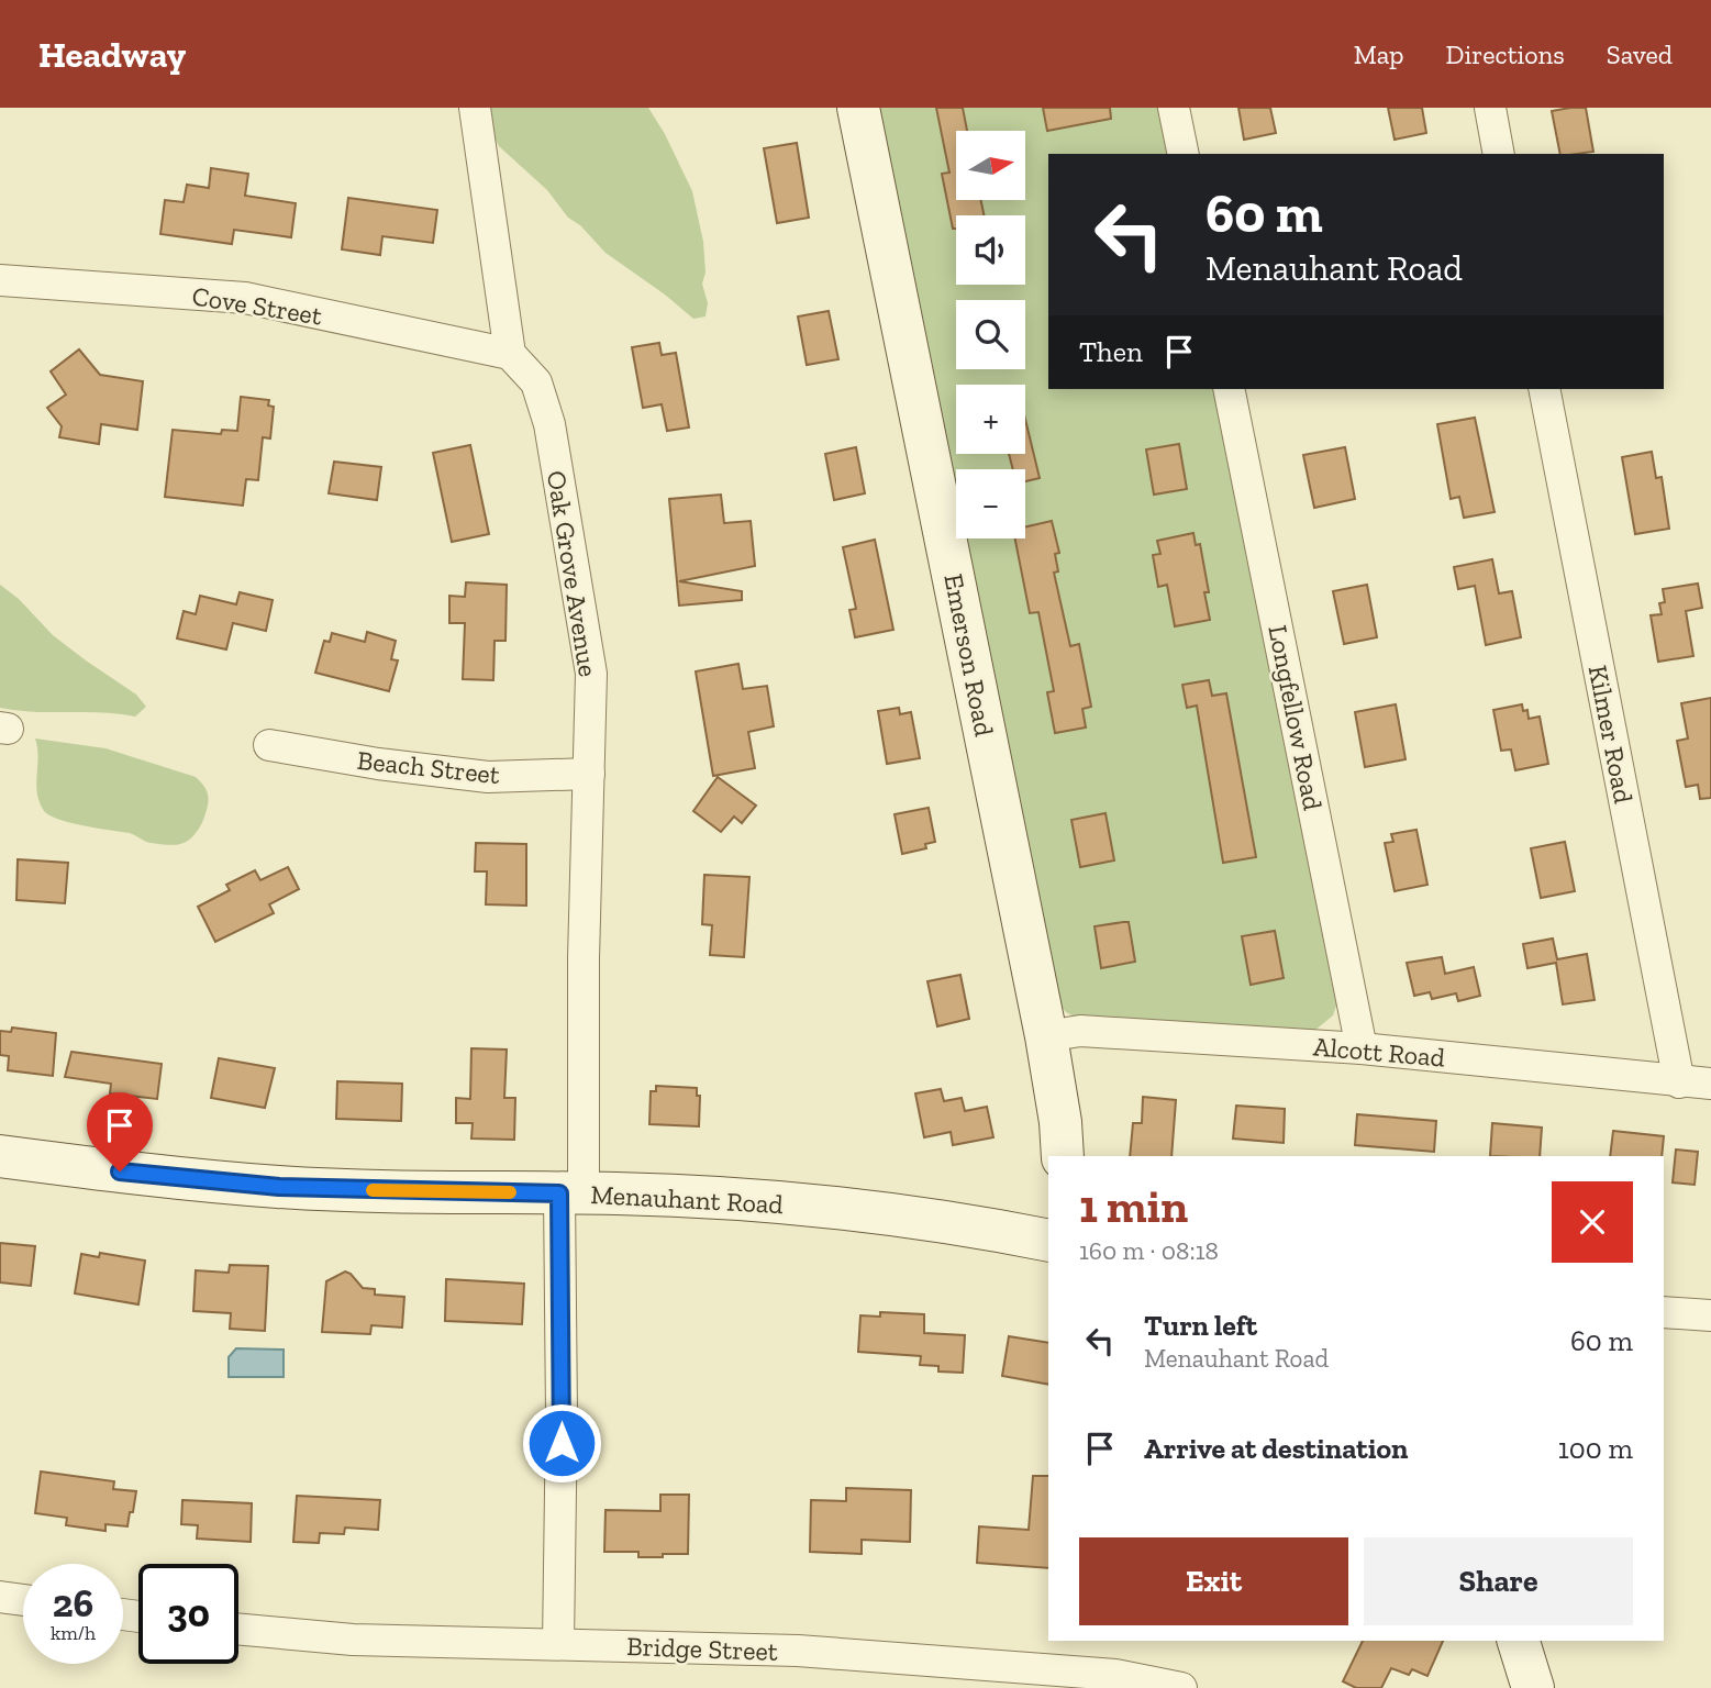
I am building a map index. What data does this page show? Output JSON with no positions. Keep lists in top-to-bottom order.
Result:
{
  "streets": {
    "main road": ["Emerson Road", "Menauhant Road"],
    "street": [
      "Cove Street",
      "Oak Grove Avenue",
      "Longfellow Road",
      "Kilmer Road",
      "Beach Street",
      "Alcott Road",
      "Bridge Street"
    ]
  },
  "crossings": [
    ["Cove Street", "Oak Grove Avenue"],
    ["Oak Grove Avenue", "Beach Street"],
    ["Oak Grove Avenue", "Menauhant Road"],
    ["Oak Grove Avenue", "Bridge Street"],
    ["Emerson Road", "Alcott Road"],
    ["Longfellow Road", "Alcott Road"],
    ["Kilmer Road", "Alcott Road"]
  ],
  "north": "right",
  "page": {
    "header": "Headway",
    "nav": ["Map", "Directions", "Saved"],
    "map_buttons": ["+", "−"],
    "turn": ["60 m", "Menauhant Road"],
    "then": "Then",
    "heading": ["1 min", "160 m · 08:18"],
    "list": [
      {
        "name": "Turn left",
        "note": "Menauhant Road",
        "value": "60 m"
      },
      {
        "name": "Arrive at destination",
        "value": "100 m"
      }
    ],
    "buttons": ["Exit", "Share"],
    "speed": "26 km/h",
    "limit": "30"
  }
}
